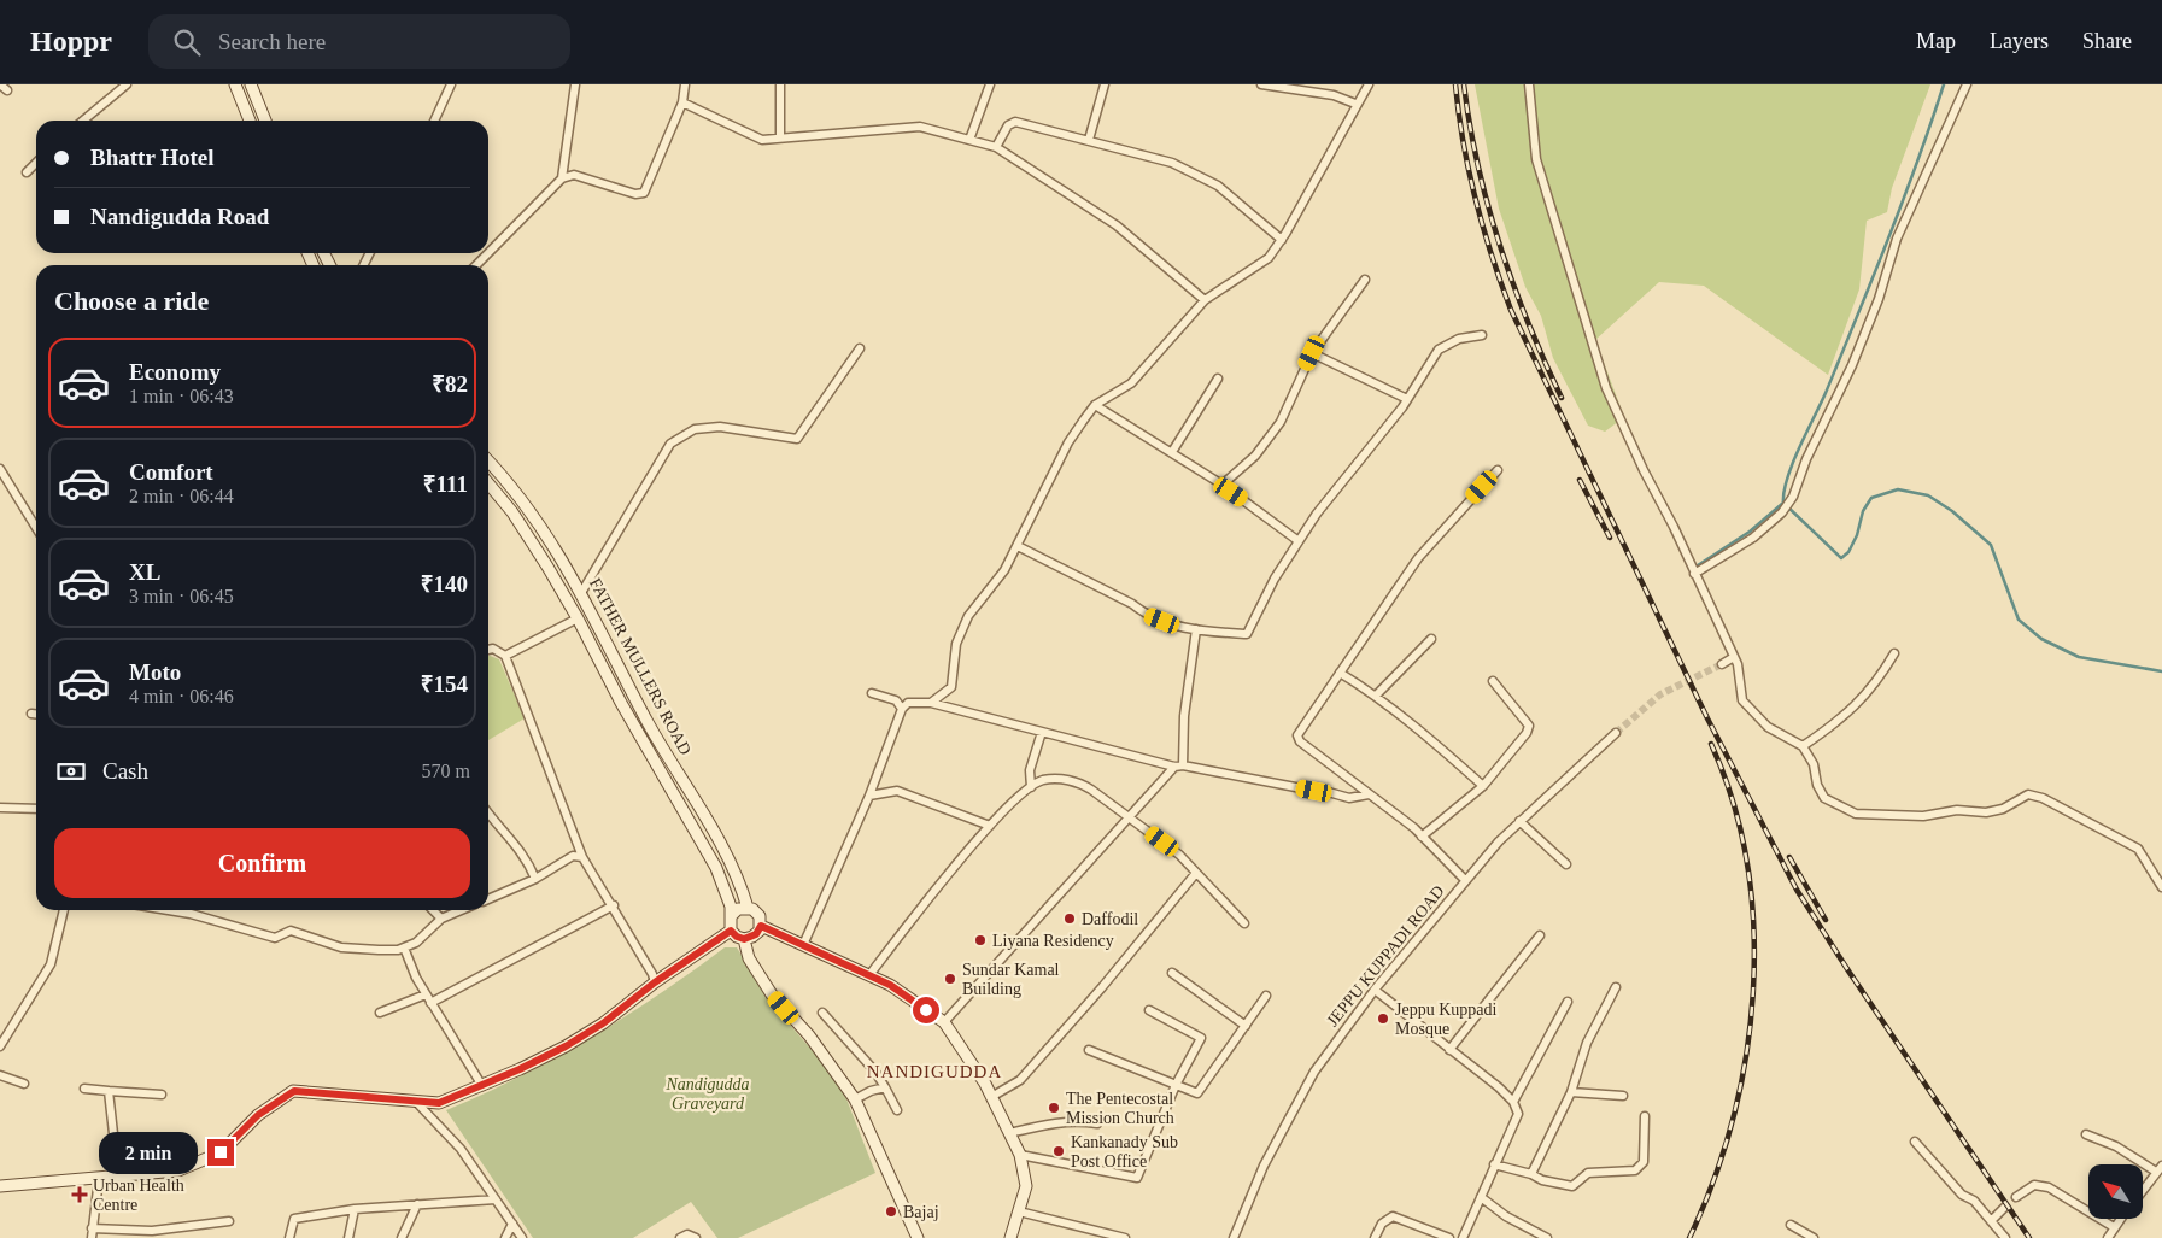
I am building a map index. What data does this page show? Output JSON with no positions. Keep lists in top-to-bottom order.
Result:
{
  "streets": {
    "main road": ["FATHER MULLERS ROAD"],
    "street": ["JEPPU KUPPADI ROAD"]
  },
  "districts": ["NANDIGUDDA"],
  "parks": ["Nandigudda Graveyard"],
  "places": {
    "other": [
      "Daffodil",
      "Liyana Residency",
      "Sundar Kamal Building",
      "Jeppu Kuppadi Mosque",
      "The Pentecostal Mission Church",
      "Kankanady Sub Post Office",
      "Bajaj"
    ],
    "health": ["Urban Health Centre"]
  },
  "north": "top left",
  "page": {
    "header": "Hoppr",
    "search": "Search here",
    "nav": ["Map", "Layers", "Share"],
    "banner": ["Bhattr Hotel", "Nandigudda Road"],
    "heading": "Choose a ride",
    "list": [
      {
        "name": "Economy",
        "note": "1 min · 06:43",
        "value": "₹82"
      },
      {
        "name": "Comfort",
        "note": "2 min · 06:44",
        "value": "₹111"
      },
      {
        "name": "XL",
        "note": "3 min · 06:45",
        "value": "₹140"
      },
      {
        "name": "Moto",
        "note": "4 min · 06:46",
        "value": "₹154"
      }
    ],
    "pay": ["Cash", "570 m"],
    "buttons": "Confirm",
    "bubble": "2 min"
  }
}
